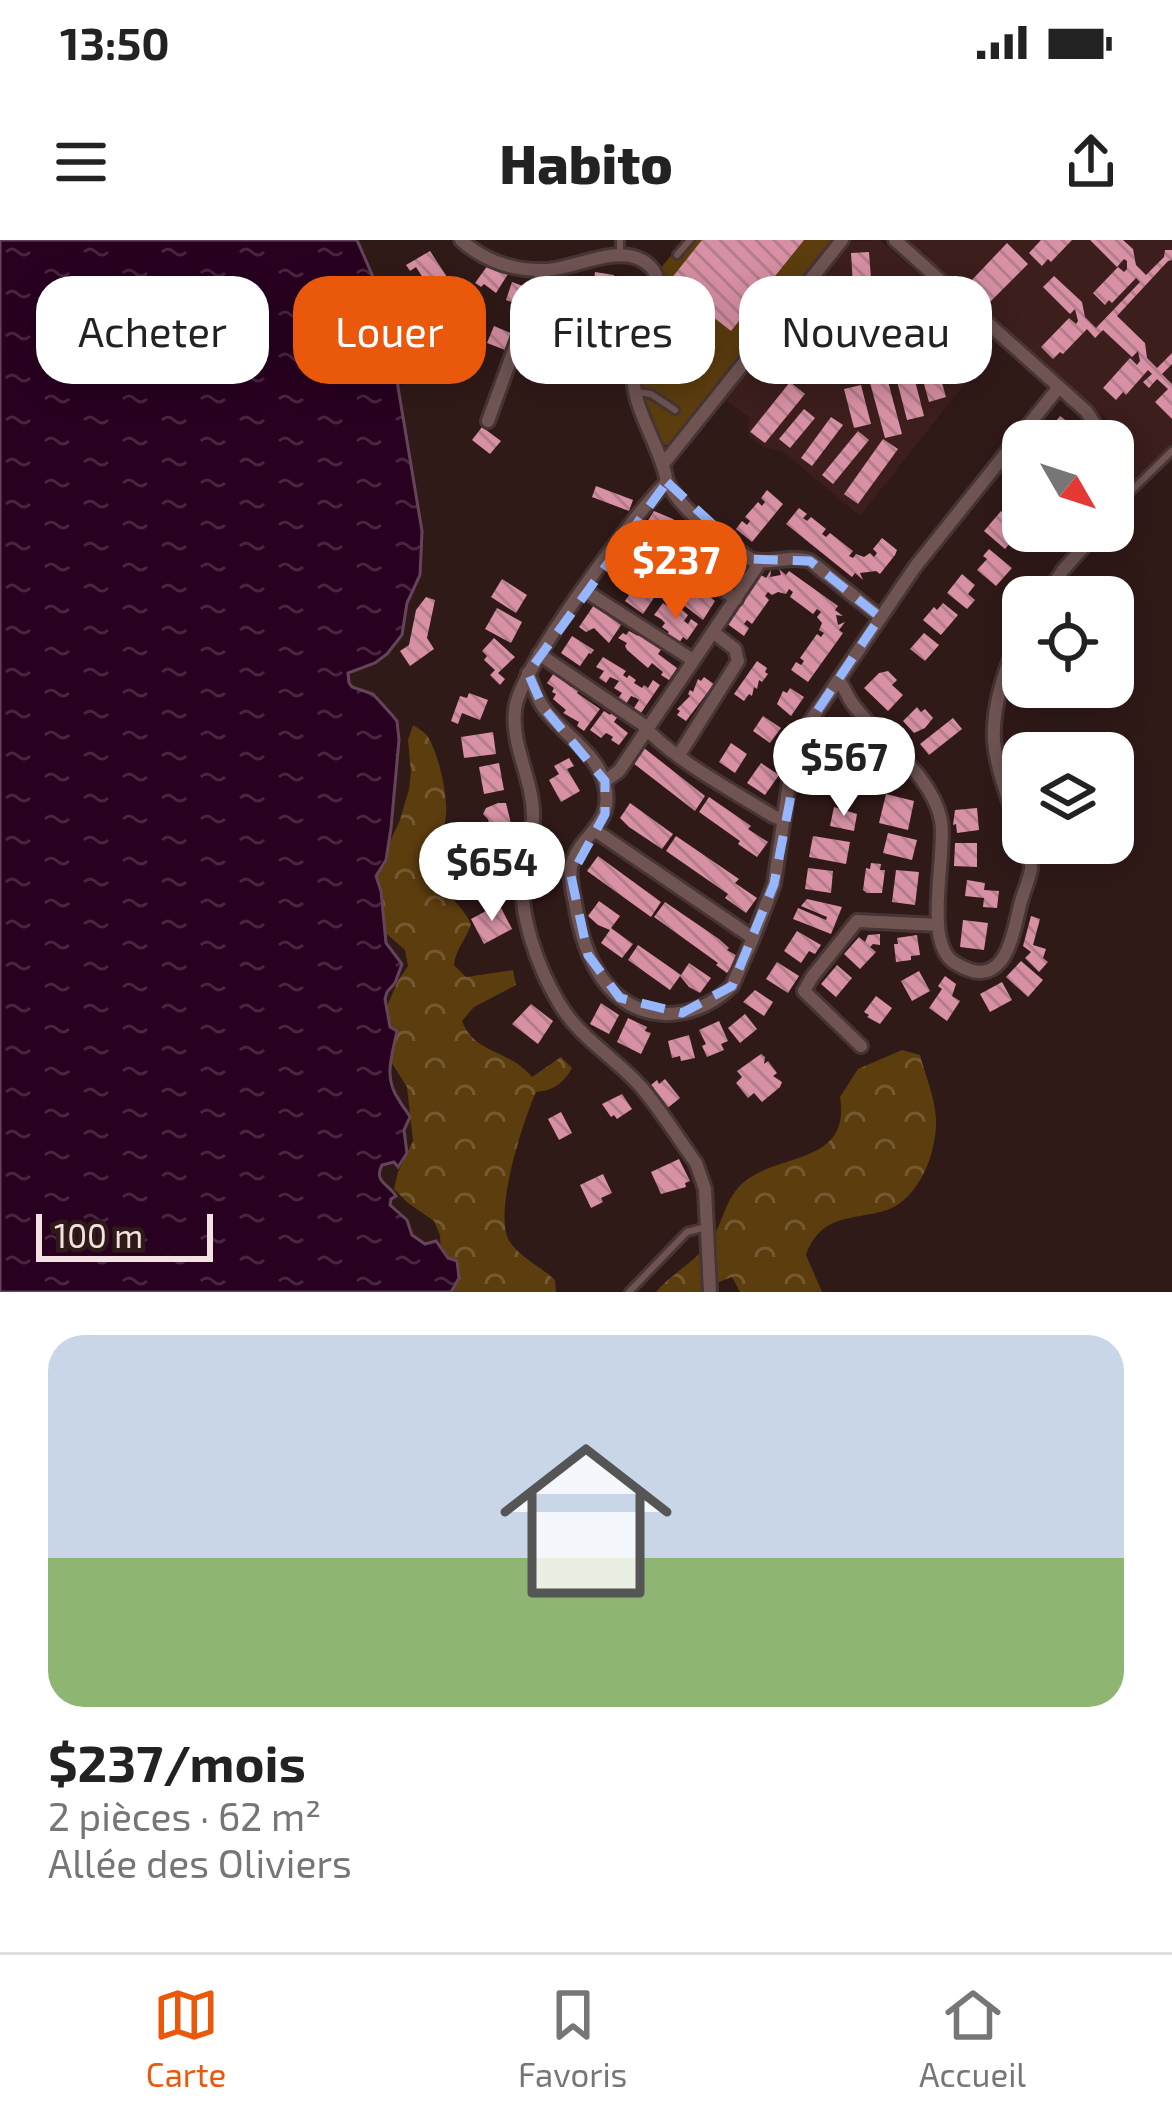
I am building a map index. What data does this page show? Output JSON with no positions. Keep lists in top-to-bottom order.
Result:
{
  "scale_bar": "100 m",
  "north": "bottom right",
  "page": {
    "status": "13:50",
    "header": "Habito",
    "chip": [
      "Acheter",
      "Louer",
      "Filtres",
      "Nouveau"
    ],
    "price": ["$237", "$567", "$654"],
    "scale": "100 m",
    "list": [
      {
        "name": "$237/mois",
        "note": "2 pièces · 62 m² · Allée des Oliviers"
      }
    ],
    "tabs": ["Carte", "Favoris", "Accueil"]
  }
}
